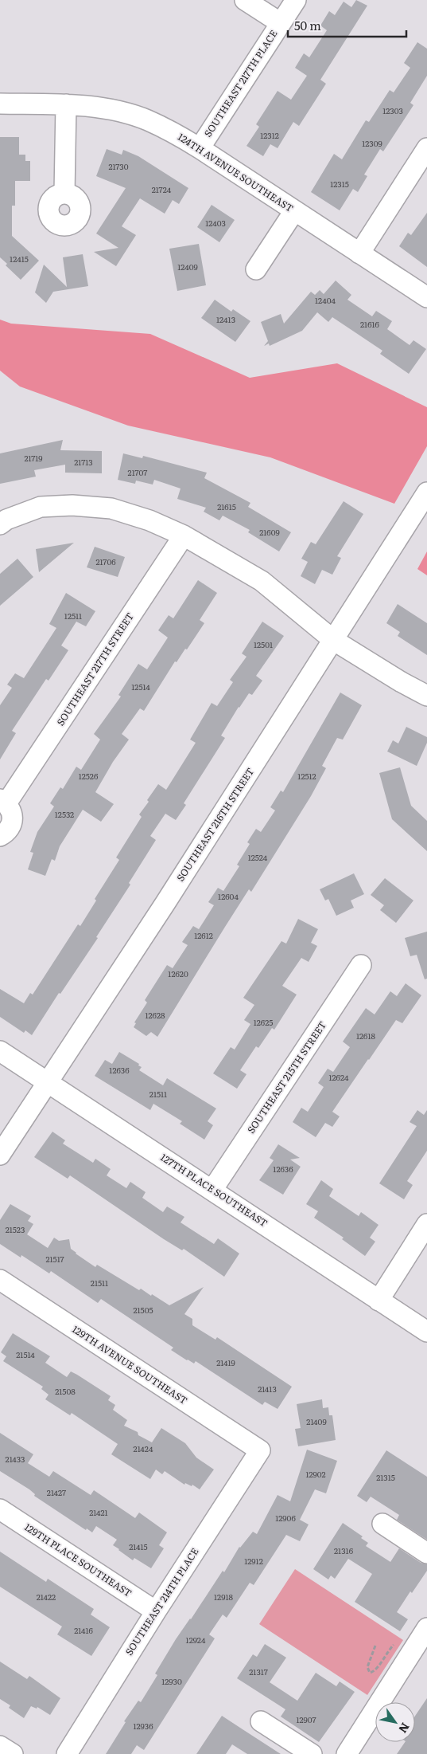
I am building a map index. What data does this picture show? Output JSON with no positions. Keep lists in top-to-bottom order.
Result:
{
  "streets": {
    "street": [
      "SOUTHEAST 217TH PLACE",
      "124TH AVENUE SOUTHEAST",
      "SOUTHEAST 217TH STREET",
      "SOUTHEAST 216TH STREET",
      "SOUTHEAST 215TH STREET",
      "127TH PLACE SOUTHEAST",
      "129TH AVENUE SOUTHEAST",
      "129TH PLACE SOUTHEAST",
      "SOUTHEAST 214TH PLACE"
    ]
  },
  "crossings": [
    ["SOUTHEAST 217TH PLACE", "124TH AVENUE SOUTHEAST"],
    ["SOUTHEAST 216TH STREET", "127TH PLACE SOUTHEAST"],
    ["SOUTHEAST 215TH STREET", "127TH PLACE SOUTHEAST"],
    ["129TH AVENUE SOUTHEAST", "SOUTHEAST 214TH PLACE"],
    ["129TH PLACE SOUTHEAST", "SOUTHEAST 214TH PLACE"]
  ],
  "house_numbers": [
    "12303",
    "12312",
    "12309",
    "21730",
    "12315",
    "21724",
    "12403",
    "12415",
    "12409",
    "12404",
    "12413",
    "21616",
    "21719",
    "21713",
    "21707",
    "21615",
    "21609",
    "21706",
    "12511",
    "12501",
    "12514",
    "12526",
    "12512",
    "12532",
    "12524",
    "12604",
    "12612",
    "12620",
    "12628",
    "12625",
    "12618",
    "12636",
    "12624",
    "21511",
    "12636",
    "21523",
    "21517",
    "21511",
    "21505",
    "21514",
    "21419",
    "21413",
    "21508",
    "21409",
    "21424",
    "21433",
    "12902",
    "21315",
    "21427",
    "21421",
    "12906",
    "21415",
    "21316",
    "12912",
    "21422",
    "12918",
    "21416",
    "12924",
    "21317",
    "12930",
    "12907",
    "12936"
  ],
  "scale_bar": "50 m",
  "north": "bottom right"
}
